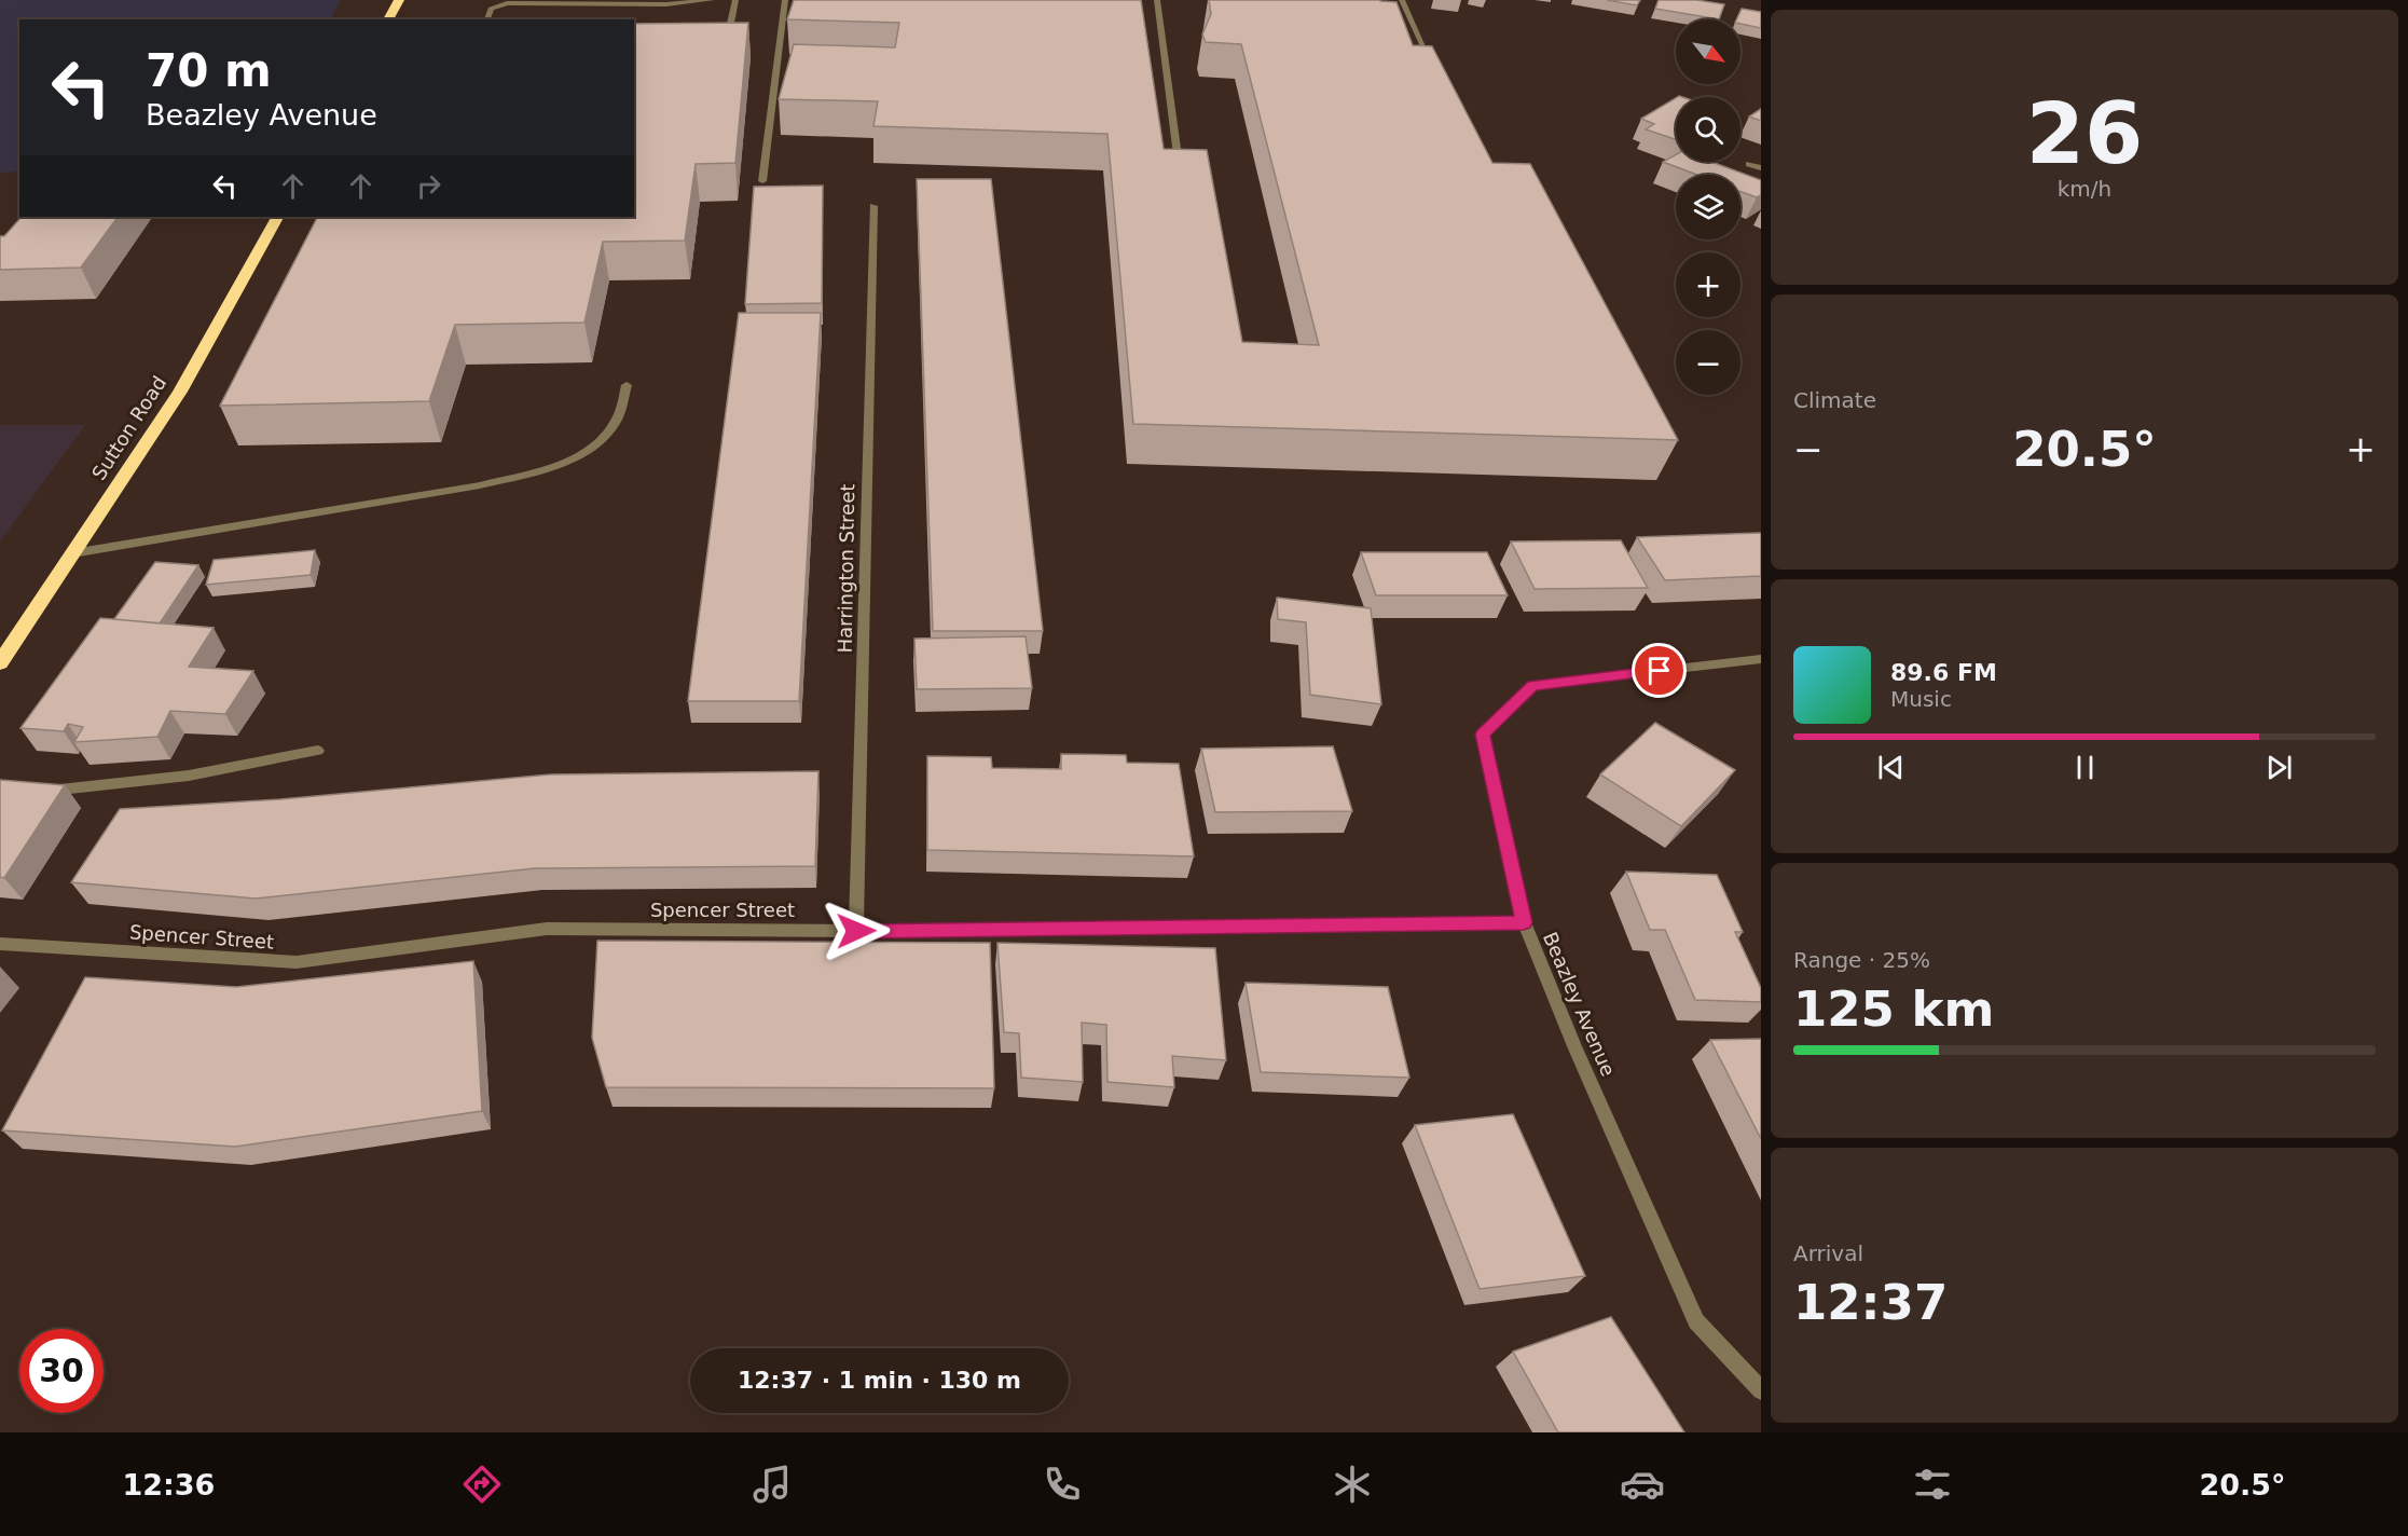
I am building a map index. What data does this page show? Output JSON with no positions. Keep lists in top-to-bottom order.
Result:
{
  "streets": {
    "highway": ["Sutton Road"],
    "street": ["Harrington Street", "Spencer Street", "Beazley Avenue"]
  },
  "crossings": [
    ["Harrington Street", "Spencer Street"],
    ["Spencer Street", "Beazley Avenue"]
  ],
  "north": "bottom right",
  "page": {
    "tile": [
      ["26", "km/h"],
      "Climate",
      ["Range · 25%", "125 km"],
      ["Arrival", "12:37"]
    ],
    "map_buttons": ["+", "−"],
    "turn": ["70 m", "Beazley Avenue"],
    "heat": ["−", "20.5°", "+"],
    "song": ["89.6 FM", "Music"],
    "limit": "30",
    "trip": "12:37 · 1 min · 130 m",
    "tabs": ["12:36", "20.5°"]
  }
}
